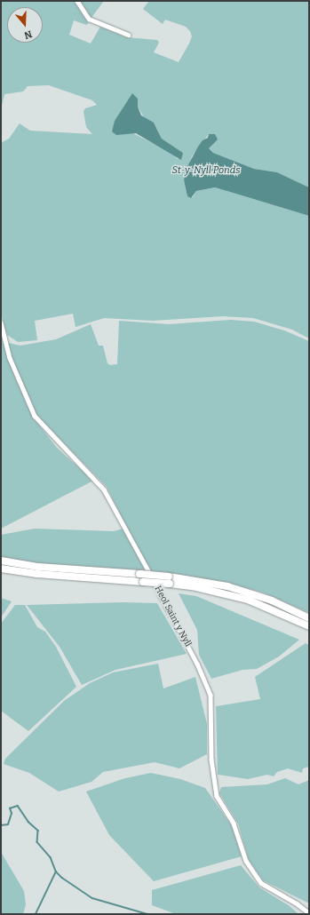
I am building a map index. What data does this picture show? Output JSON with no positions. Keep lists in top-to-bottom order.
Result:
{
  "streets": {
    "street": ["Heol Saint y Nyll"]
  },
  "water": ["St-y-Nyll Ponds"],
  "north": "bottom"
}
